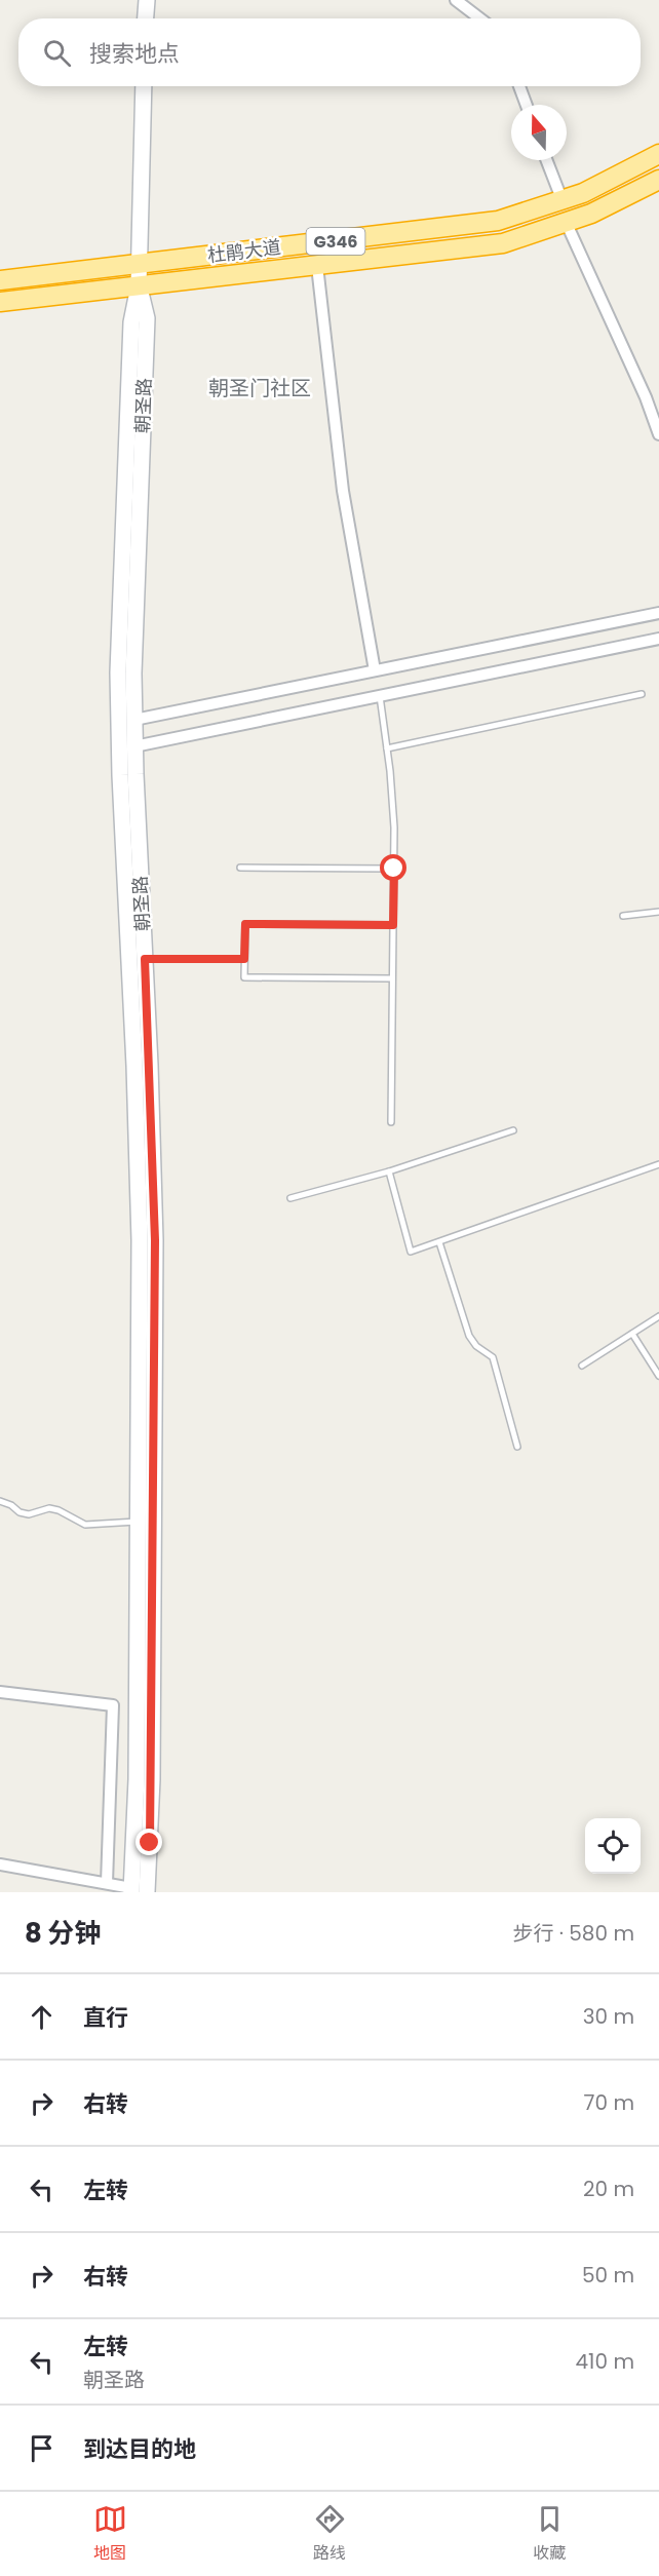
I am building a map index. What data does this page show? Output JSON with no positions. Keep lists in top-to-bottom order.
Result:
{
  "streets": {
    "highway": ["G346", "杜鹃大道"],
    "main road": ["朝圣路"]
  },
  "crossings": [
    ["杜鹃大道", "朝圣路"]
  ],
  "districts": ["朝圣门社区"],
  "north": "top",
  "page": {
    "search": "搜索地点",
    "heading": ["8 分钟", "步行 · 580 m"],
    "list": [
      ["直行", "30 m"],
      ["右转", "70 m"],
      ["左转", "20 m"],
      ["右转", "50 m"],
      ["左转", "朝圣路", "410 m"],
      "到达目的地"
    ],
    "nav": ["地图", "路线", "收藏"]
  }
}
